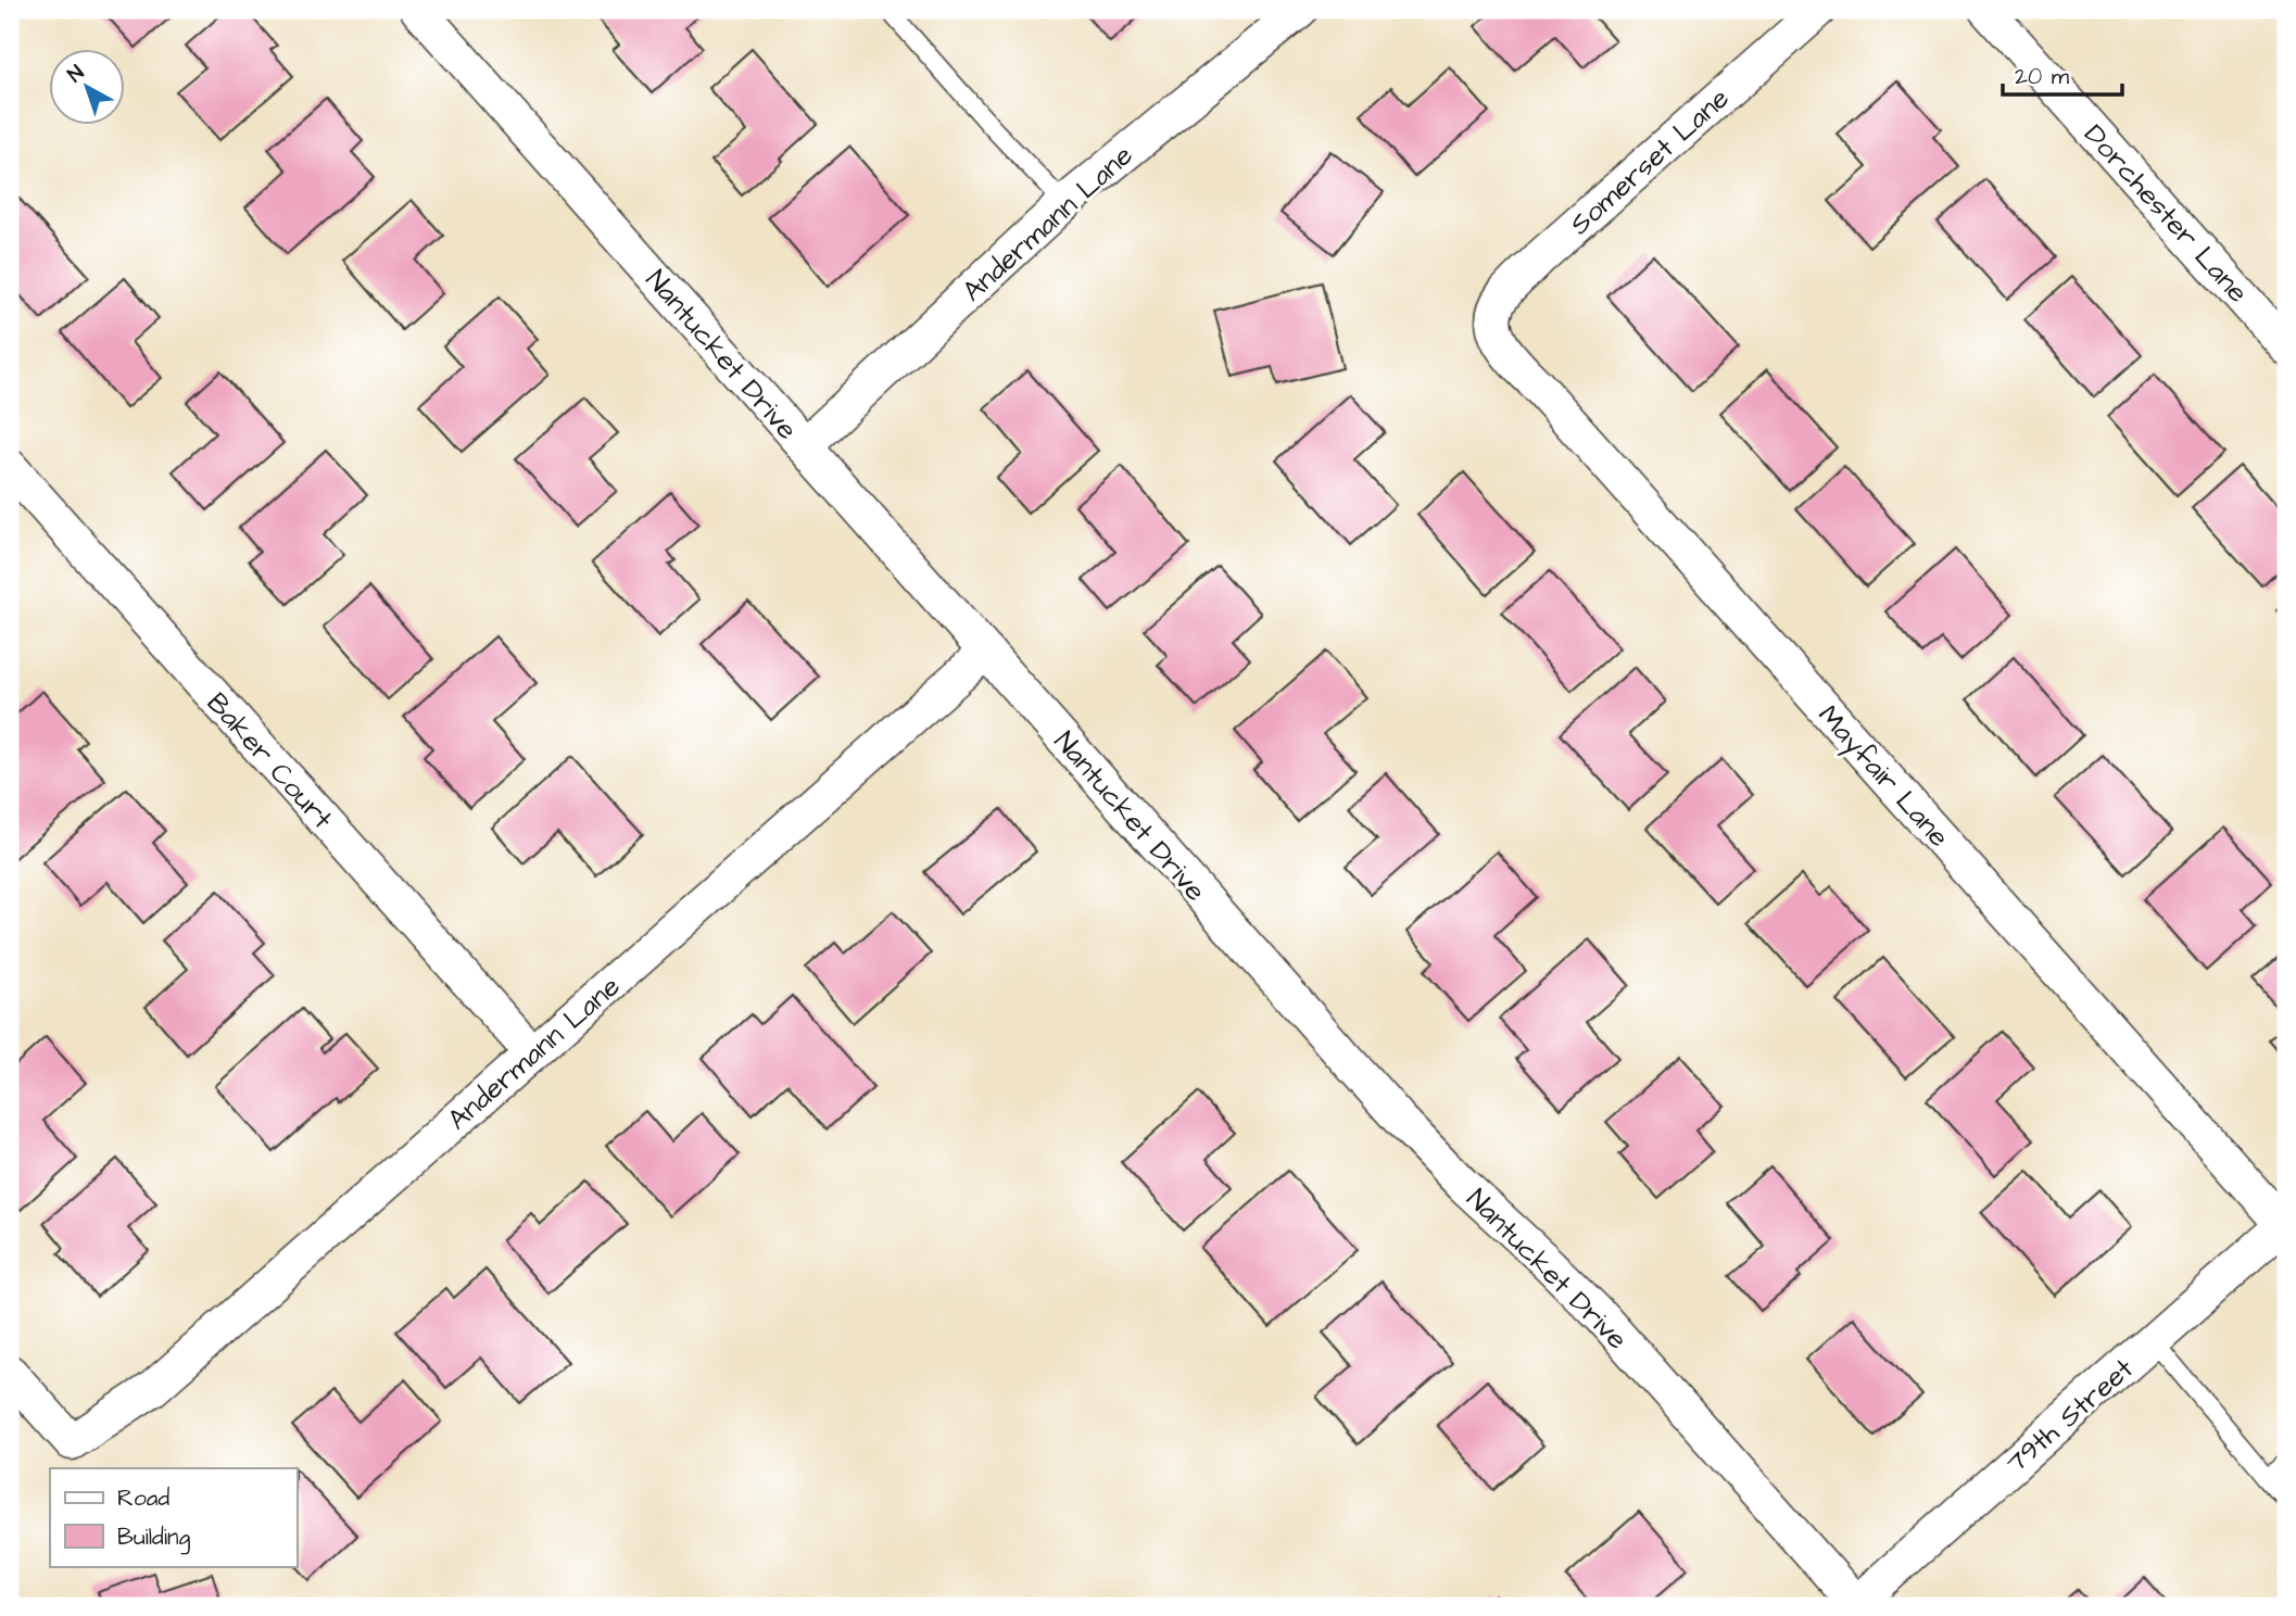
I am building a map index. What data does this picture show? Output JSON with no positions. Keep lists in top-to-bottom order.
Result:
{
  "streets": {
    "street": [
      "Somerset Lane",
      "Dorchester Lane",
      "Andermann Lane",
      "Nantucket Drive",
      "Baker Court",
      "Mayfair Lane",
      "79th Street"
    ]
  },
  "crossings": [
    ["Somerset Lane", "Mayfair Lane"],
    ["Andermann Lane", "Nantucket Drive"],
    ["Andermann Lane", "Baker Court"],
    ["Nantucket Drive", "79th Street"],
    ["Mayfair Lane", "79th Street"]
  ],
  "legend": ["Road", "Building"],
  "scale_bar": "20 m",
  "north": "top left"
}
